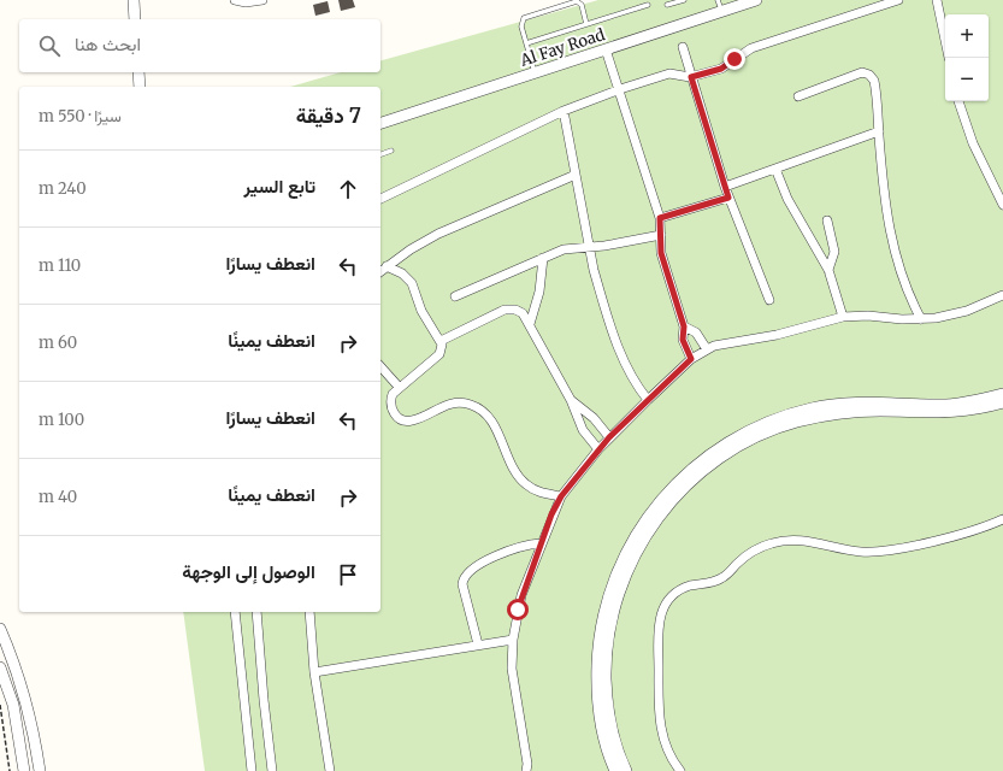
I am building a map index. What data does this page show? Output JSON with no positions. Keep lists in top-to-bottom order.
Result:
{
  "streets": {
    "street": ["Al Fay Road"]
  },
  "page": {
    "map_buttons": ["+", "−"],
    "search": "ابحث هنا",
    "heading": ["7 دقيقة", "سيرًا · 550 m"],
    "list": [
      ["تابع السير", "240 m"],
      ["انعطف يسارًا", "110 m"],
      ["انعطف يمينًا", "60 m"],
      ["انعطف يسارًا", "100 m"],
      ["انعطف يمينًا", "40 m"],
      "الوصول إلى الوجهة"
    ]
  }
}
